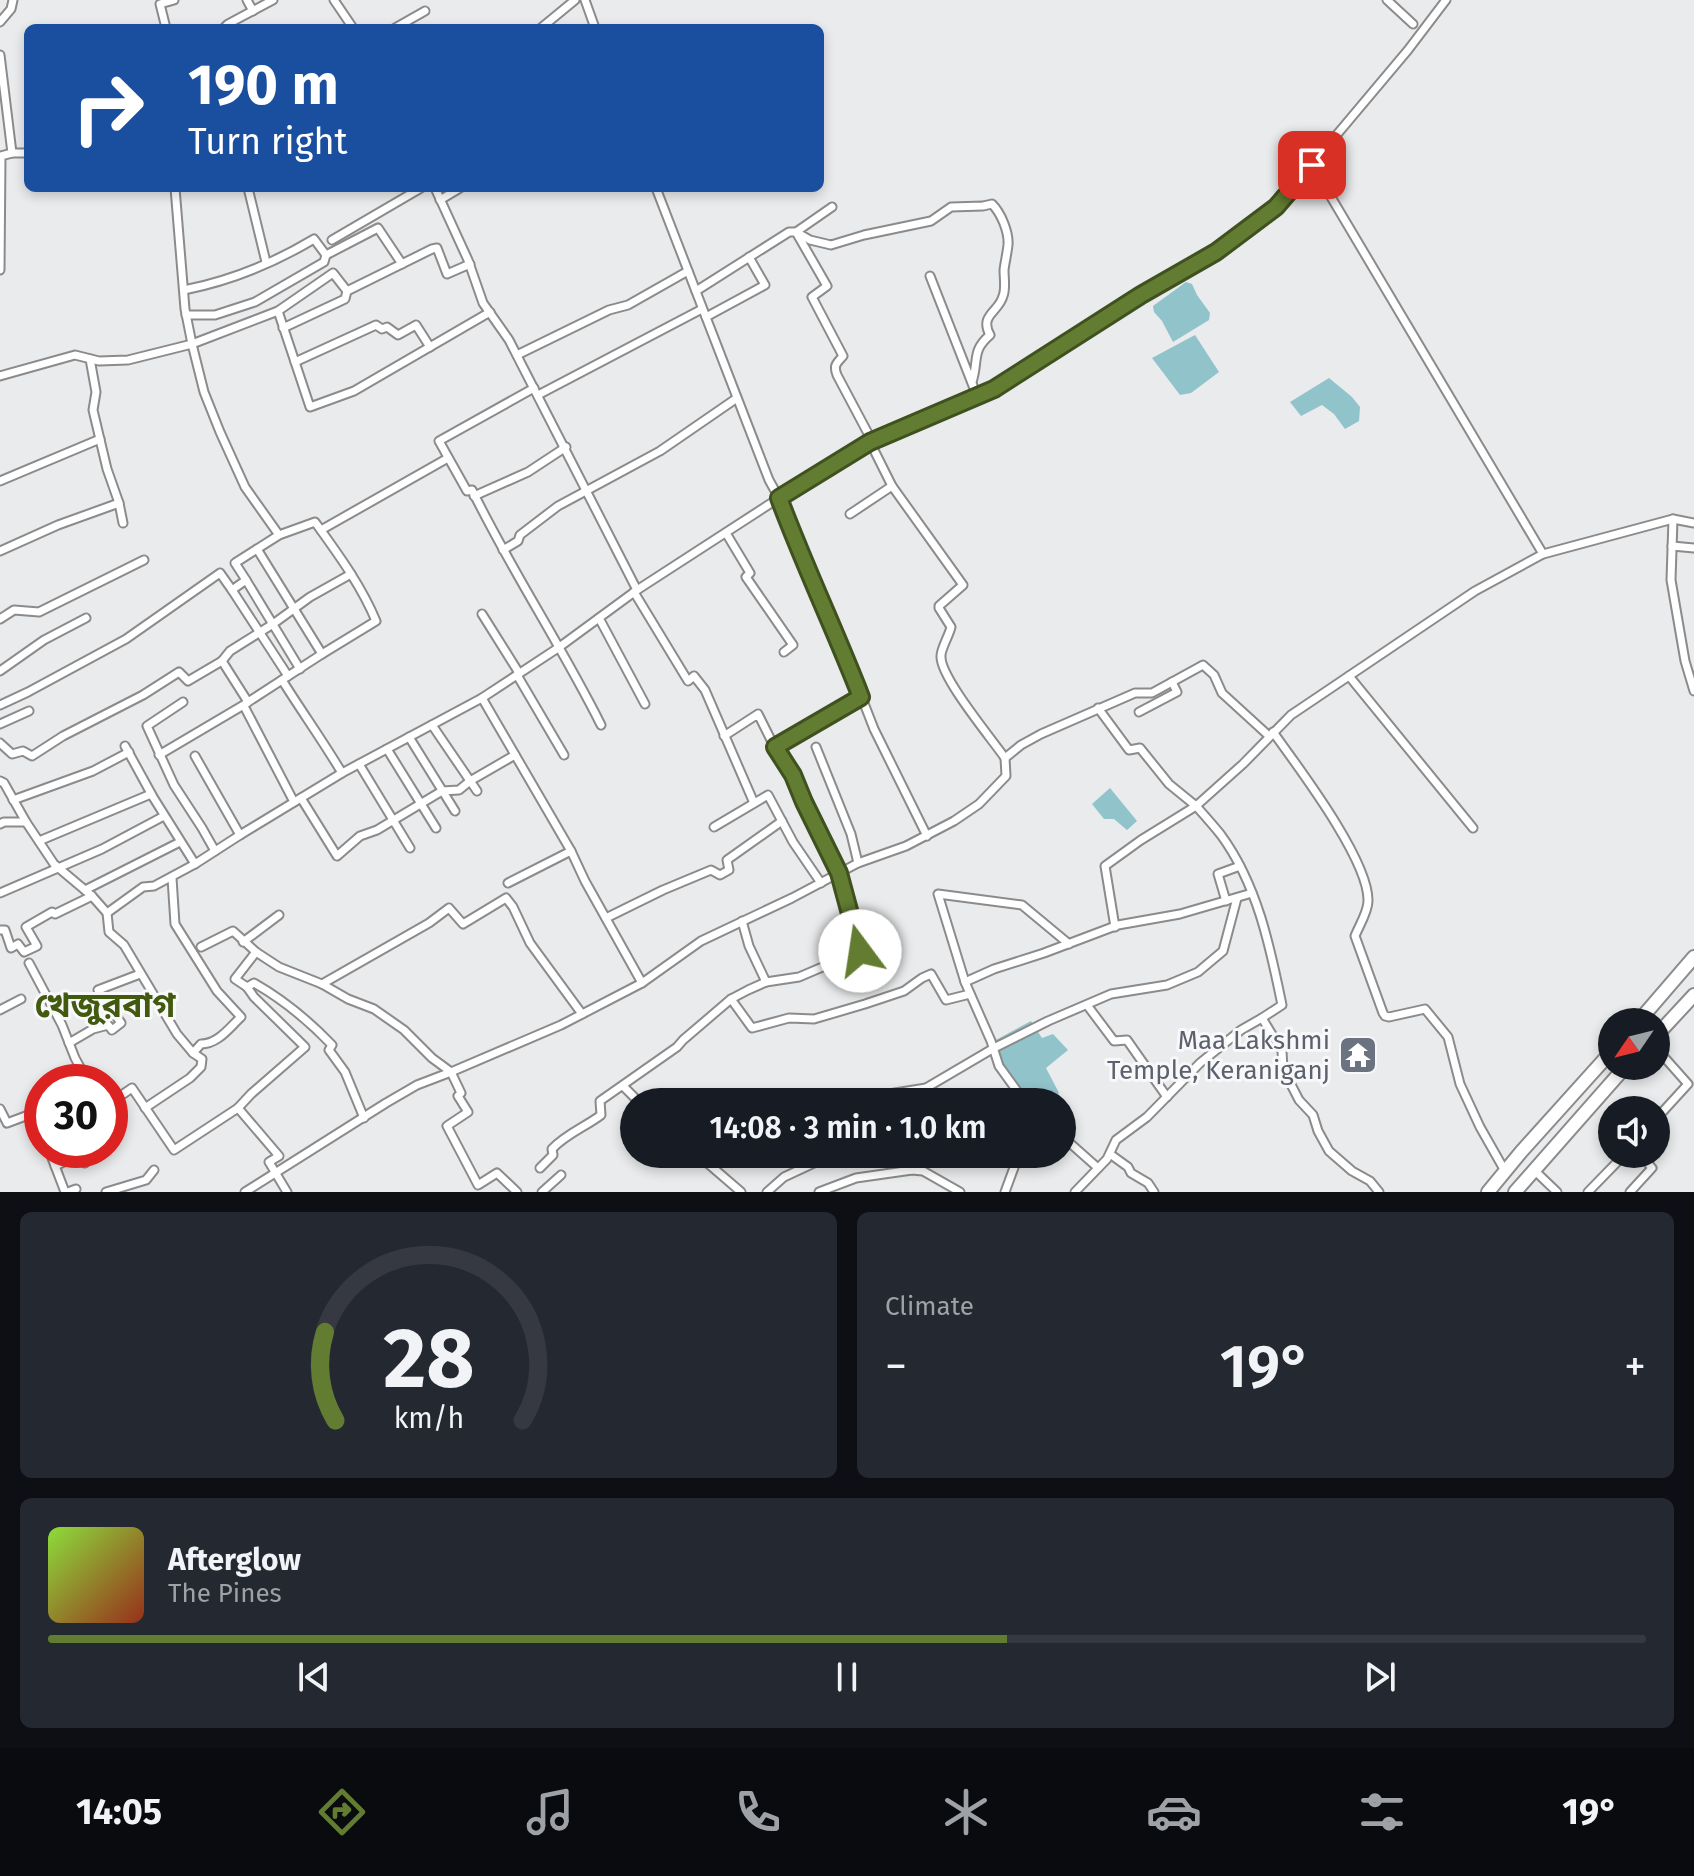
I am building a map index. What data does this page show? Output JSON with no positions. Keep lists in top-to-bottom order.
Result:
{
  "districts": ["খেজুরবাগ"],
  "places": {
    "temple": ["Maa Lakshmi Temple, Keraniganj"]
  },
  "north": "bottom left",
  "page": {
    "turn": ["190 m", "Turn right"],
    "limit": "30",
    "trip": "14:08 · 3 min · 1.0 km",
    "tile": "Climate",
    "heat": ["−", "19°", "+"],
    "song": ["Afterglow", "The Pines"],
    "tabs": ["14:05", "19°"],
    "gauge": ["28", "km/h"]
  }
}
